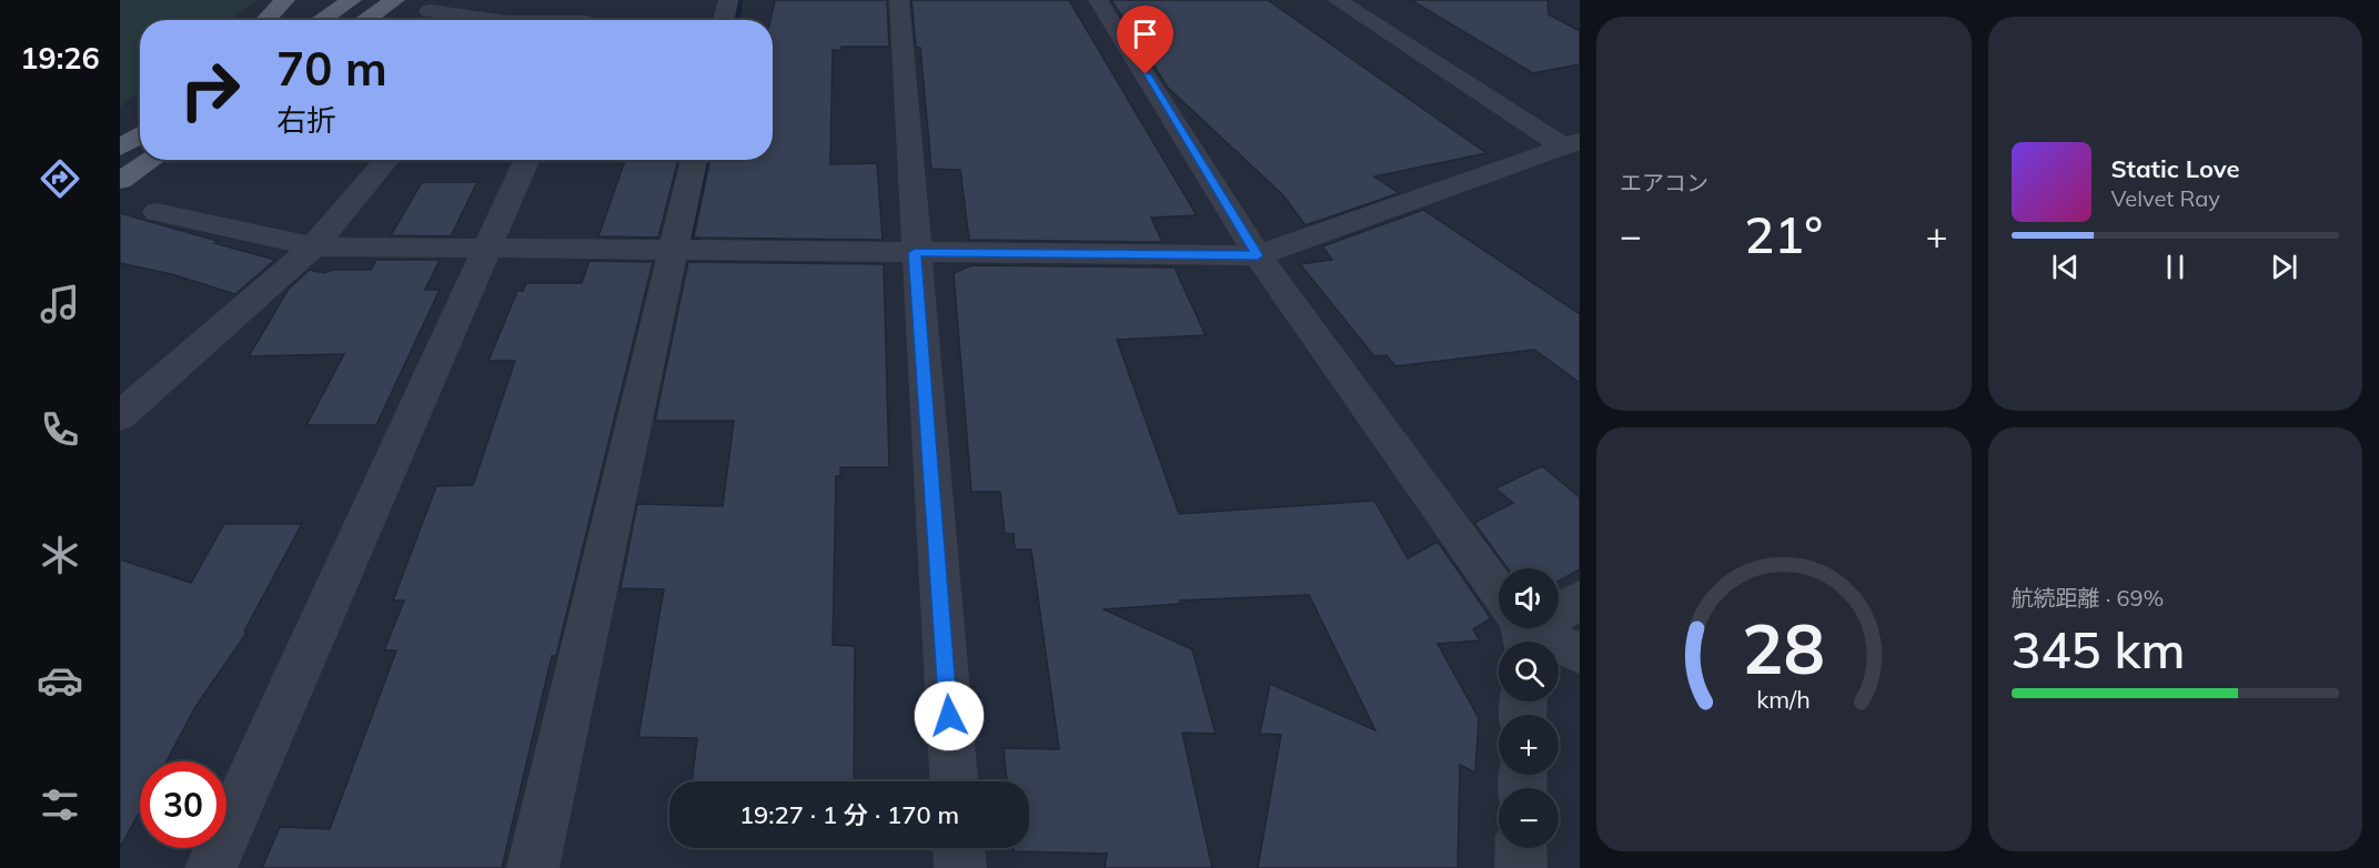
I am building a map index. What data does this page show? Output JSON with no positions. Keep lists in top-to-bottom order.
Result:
{
  "page": {
    "tabs": "19:26",
    "tile": [
      "エアコン",
      ["航続距離 · 69%", "345 km"]
    ],
    "turn": ["70 m", "右折"],
    "song": ["Static Love", "Velvet Ray"],
    "heat": ["−", "21°", "+"],
    "map_buttons": ["+", "−"],
    "limit": "30",
    "trip": "19:27 · 1 分 · 170 m",
    "gauge": ["28", "km/h"]
  }
}
